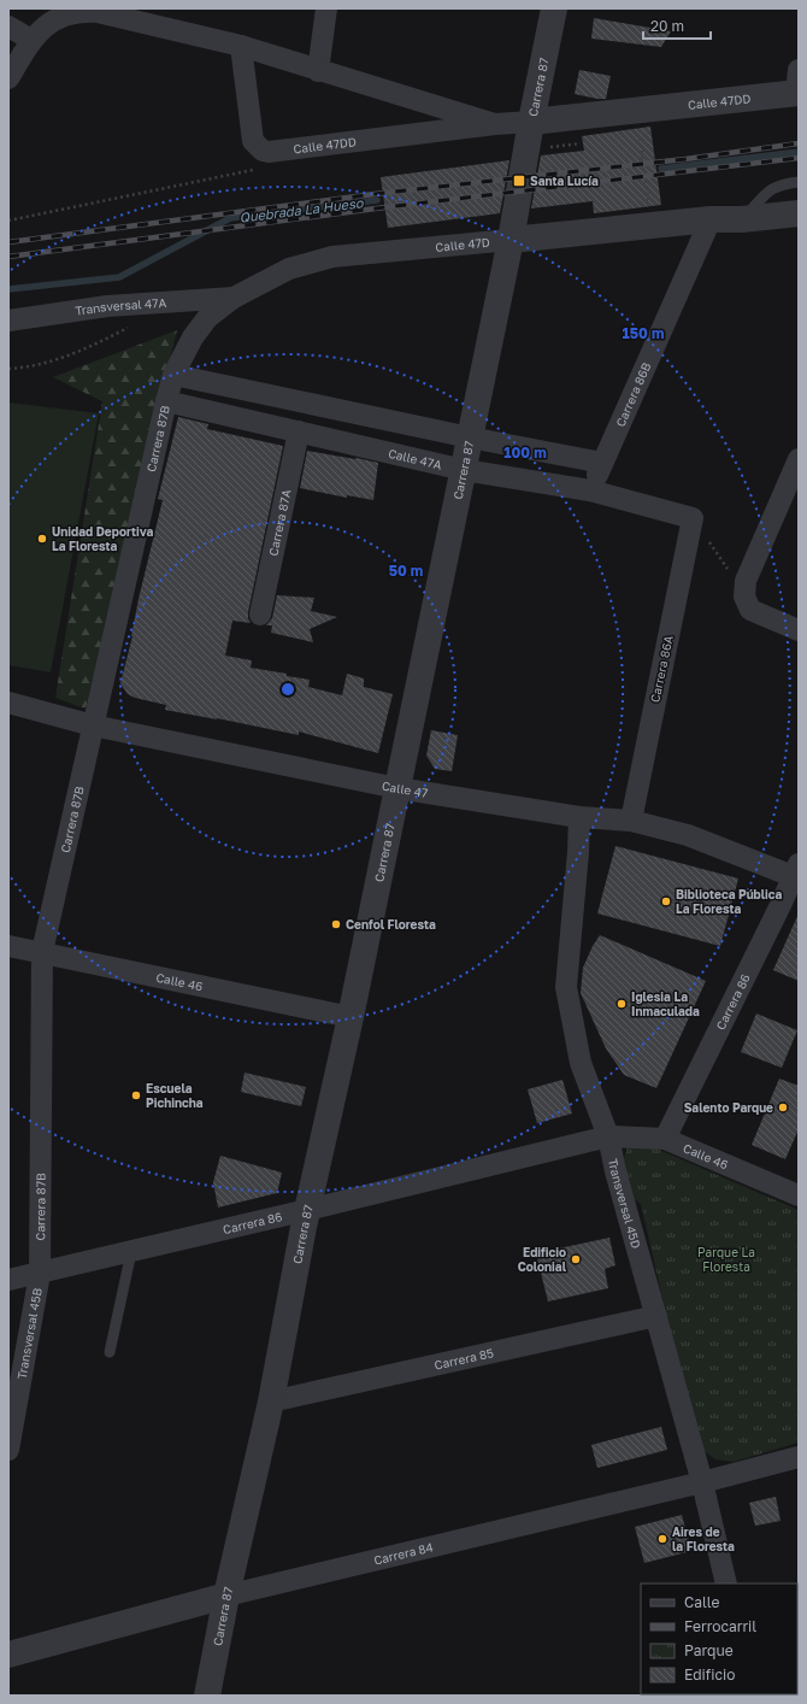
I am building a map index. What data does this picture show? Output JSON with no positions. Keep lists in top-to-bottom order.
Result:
{
  "streets": {
    "street": [
      "Carrera 87",
      "Calle 47DD",
      "Calle 47D",
      "Transversal 47A",
      "Carrera 86B",
      "Carrera 87B",
      "Calle 47A",
      "Carrera 87A",
      "Carrera 86A",
      "Calle 47",
      "Calle 46",
      "Carrera 86",
      "Transversal 45D",
      "Transversal 45B",
      "Carrera 85",
      "Carrera 84"
    ]
  },
  "crossings": [
    ["Carrera 87", "Calle 47DD"],
    ["Carrera 87", "Calle 47D"],
    ["Carrera 87", "Calle 47A"],
    ["Carrera 87", "Calle 47"],
    ["Carrera 87", "Calle 46"],
    ["Carrera 87", "Carrera 86"],
    ["Carrera 87", "Carrera 85"],
    ["Carrera 87", "Carrera 84"],
    ["Calle 47D", "Transversal 47A"],
    ["Calle 47D", "Carrera 86B"],
    ["Calle 47D", "Carrera 87B"],
    ["Carrera 86B", "Calle 47A"],
    ["Carrera 87B", "Calle 47A"],
    ["Carrera 87B", "Calle 47"],
    ["Carrera 87B", "Calle 46"],
    ["Carrera 87B", "Carrera 86"],
    ["Carrera 87B", "Transversal 45B"],
    ["Calle 47A", "Carrera 87A"],
    ["Calle 47A", "Carrera 86A"],
    ["Carrera 86A", "Calle 47"],
    ["Calle 47", "Carrera 86"],
    ["Calle 47", "Transversal 45D"],
    ["Calle 46", "Carrera 86"],
    ["Calle 46", "Transversal 45D"],
    ["Carrera 86", "Transversal 45D"],
    ["Carrera 86", "Transversal 45B"],
    ["Transversal 45D", "Carrera 85"],
    ["Transversal 45D", "Carrera 84"]
  ],
  "water": ["Quebrada La Hueso"],
  "parks": ["Parque La Floresta"],
  "places": {
    "transit": ["Santa Lucía"],
    "other": [
      "Unidad Deportiva La Floresta",
      "Biblioteca Pública La Floresta",
      "Cenfol Floresta",
      "Iglesia La Inmaculada",
      "Escuela Pichincha",
      "Salento Parque",
      "Edificio Colonial",
      "Aires de la Floresta"
    ]
  },
  "legend": [
    "Calle",
    "Ferrocarril",
    "Parque",
    "Edificio"
  ],
  "scale_bar": "20 m",
  "rings": ["150 m", "100 m", "50 m"]
}
